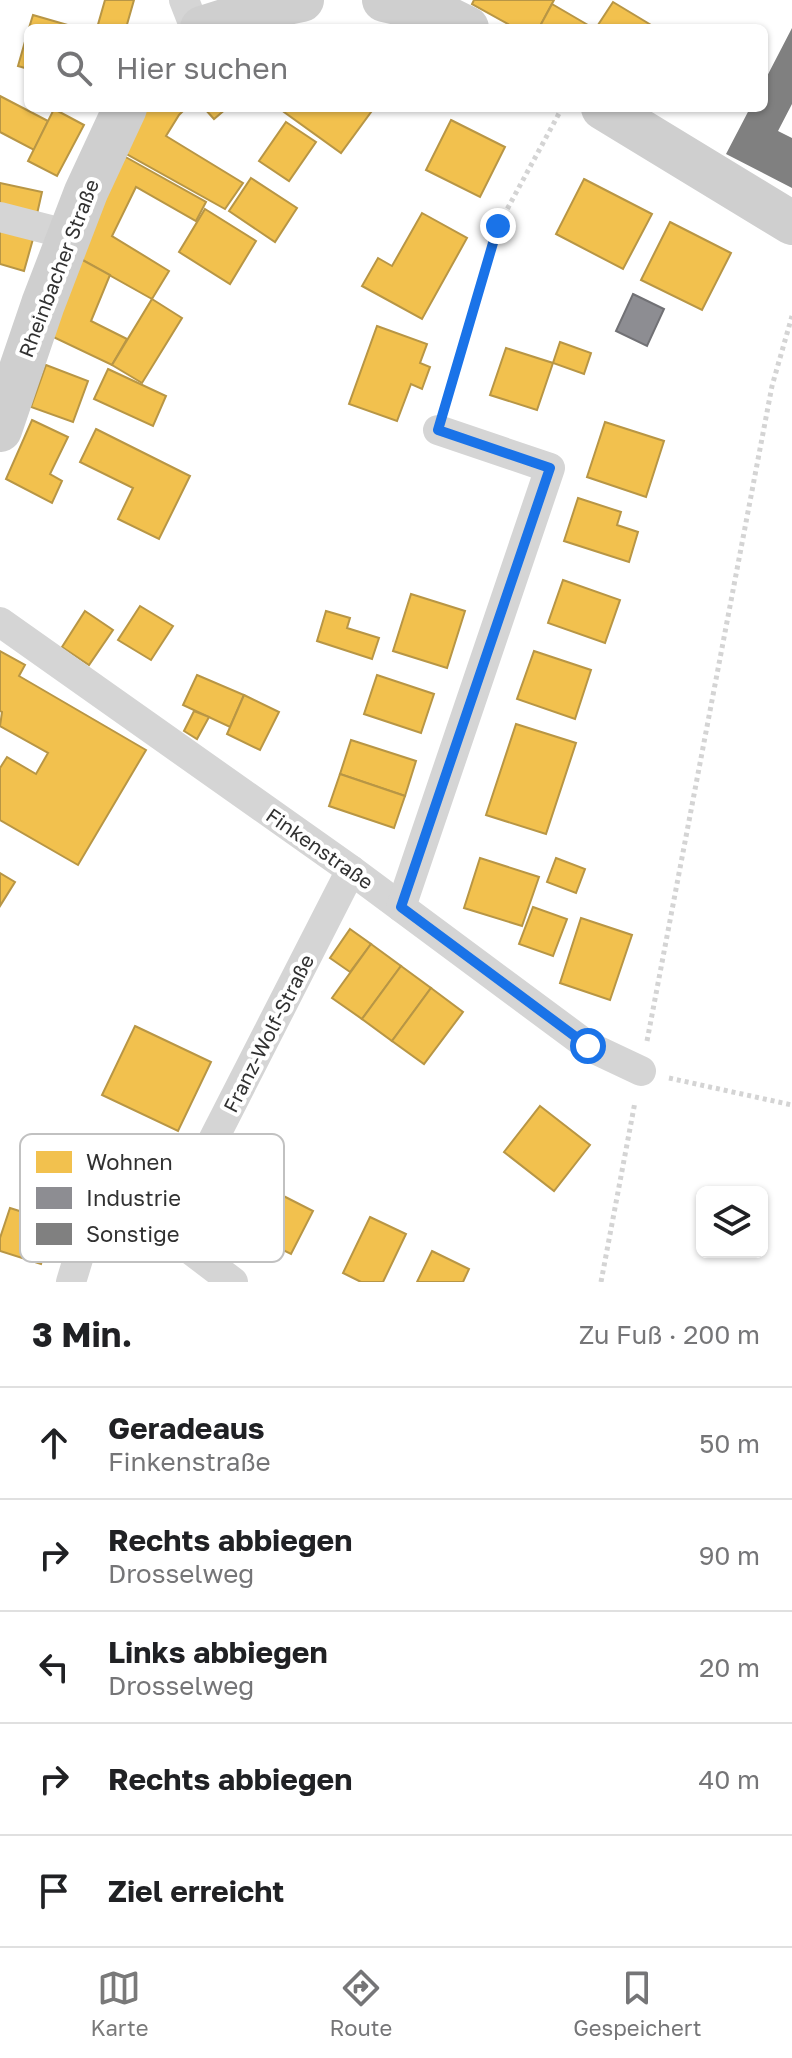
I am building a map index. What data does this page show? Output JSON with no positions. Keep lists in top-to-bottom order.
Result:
{
  "streets": {
    "main road": ["Rheinbacher Straße"],
    "street": ["Finkenstraße", "Franz-Wolf-Straße"]
  },
  "crossings": [
    ["Finkenstraße", "Franz-Wolf-Straße"]
  ],
  "legend": ["Wohnen", "Industrie", "Sonstige"],
  "page": {
    "search": "Hier suchen",
    "heading": ["3 Min.", "Zu Fuß · 200 m"],
    "list": [
      ["Geradeaus", "Finkenstraße", "50 m"],
      ["Rechts abbiegen", "Drosselweg", "90 m"],
      ["Links abbiegen", "Drosselweg", "20 m"],
      ["Rechts abbiegen", "40 m"],
      "Ziel erreicht"
    ],
    "nav": ["Karte", "Route", "Gespeichert"]
  }
}
